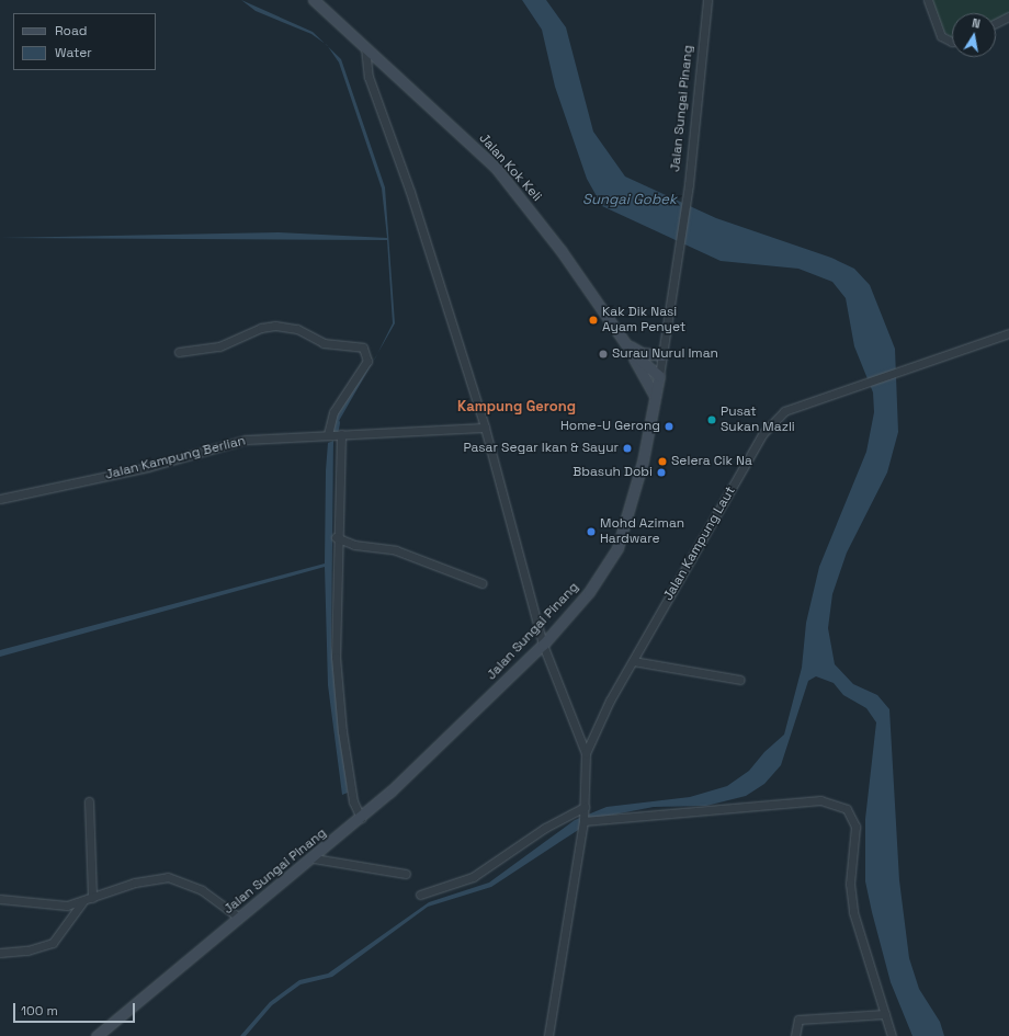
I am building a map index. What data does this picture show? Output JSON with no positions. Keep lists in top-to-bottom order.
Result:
{
  "streets": {
    "street": [
      "Jalan Sungai Pinang",
      "Jalan Kok Keli",
      "Jalan Kampung Berlian",
      "Jalan Kampung Laut"
    ]
  },
  "crossings": [
    ["Jalan Sungai Pinang", "Jalan Kok Keli"]
  ],
  "districts": ["Kampung Gerong"],
  "water": ["Sungai Gobek"],
  "places": [
    "Kak Dik Nasi Ayam Penyet",
    "Surau Nurul Iman",
    "Pusat Sukan Mazli",
    "Home-U Gerong",
    "Pasar Segar Ikan & Sayur",
    "Selera Cik Na",
    "Bbasuh Dobi",
    "Mohd Aziman Hardware"
  ],
  "legend": ["Road", "Water"],
  "scale_bar": "100 m",
  "north": "top"
}
